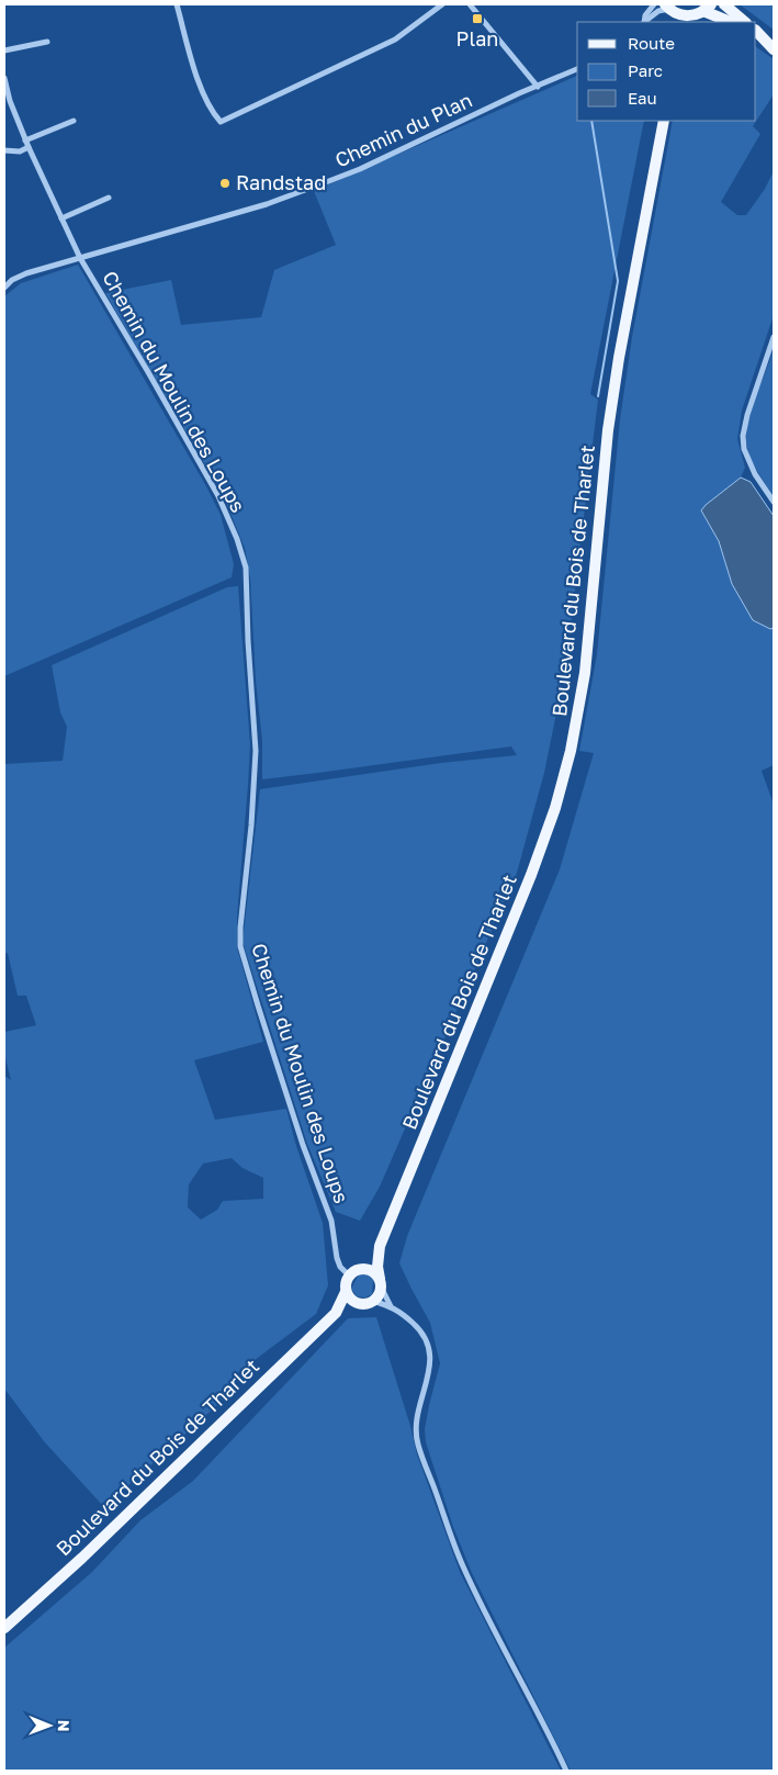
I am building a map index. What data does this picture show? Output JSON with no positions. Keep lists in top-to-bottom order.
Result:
{
  "streets": {
    "main road": ["Boulevard du Bois de Tharlet"],
    "street": ["Chemin du Plan", "Chemin du Moulin des Loups"]
  },
  "crossings": [
    ["Chemin du Plan", "Chemin du Moulin des Loups"],
    ["Chemin du Moulin des Loups", "Boulevard du Bois de Tharlet"]
  ],
  "places": {
    "transit": ["Plan"],
    "other": ["Randstad"]
  },
  "legend": ["Route", "Parc", "Eau"],
  "north": "right"
}
